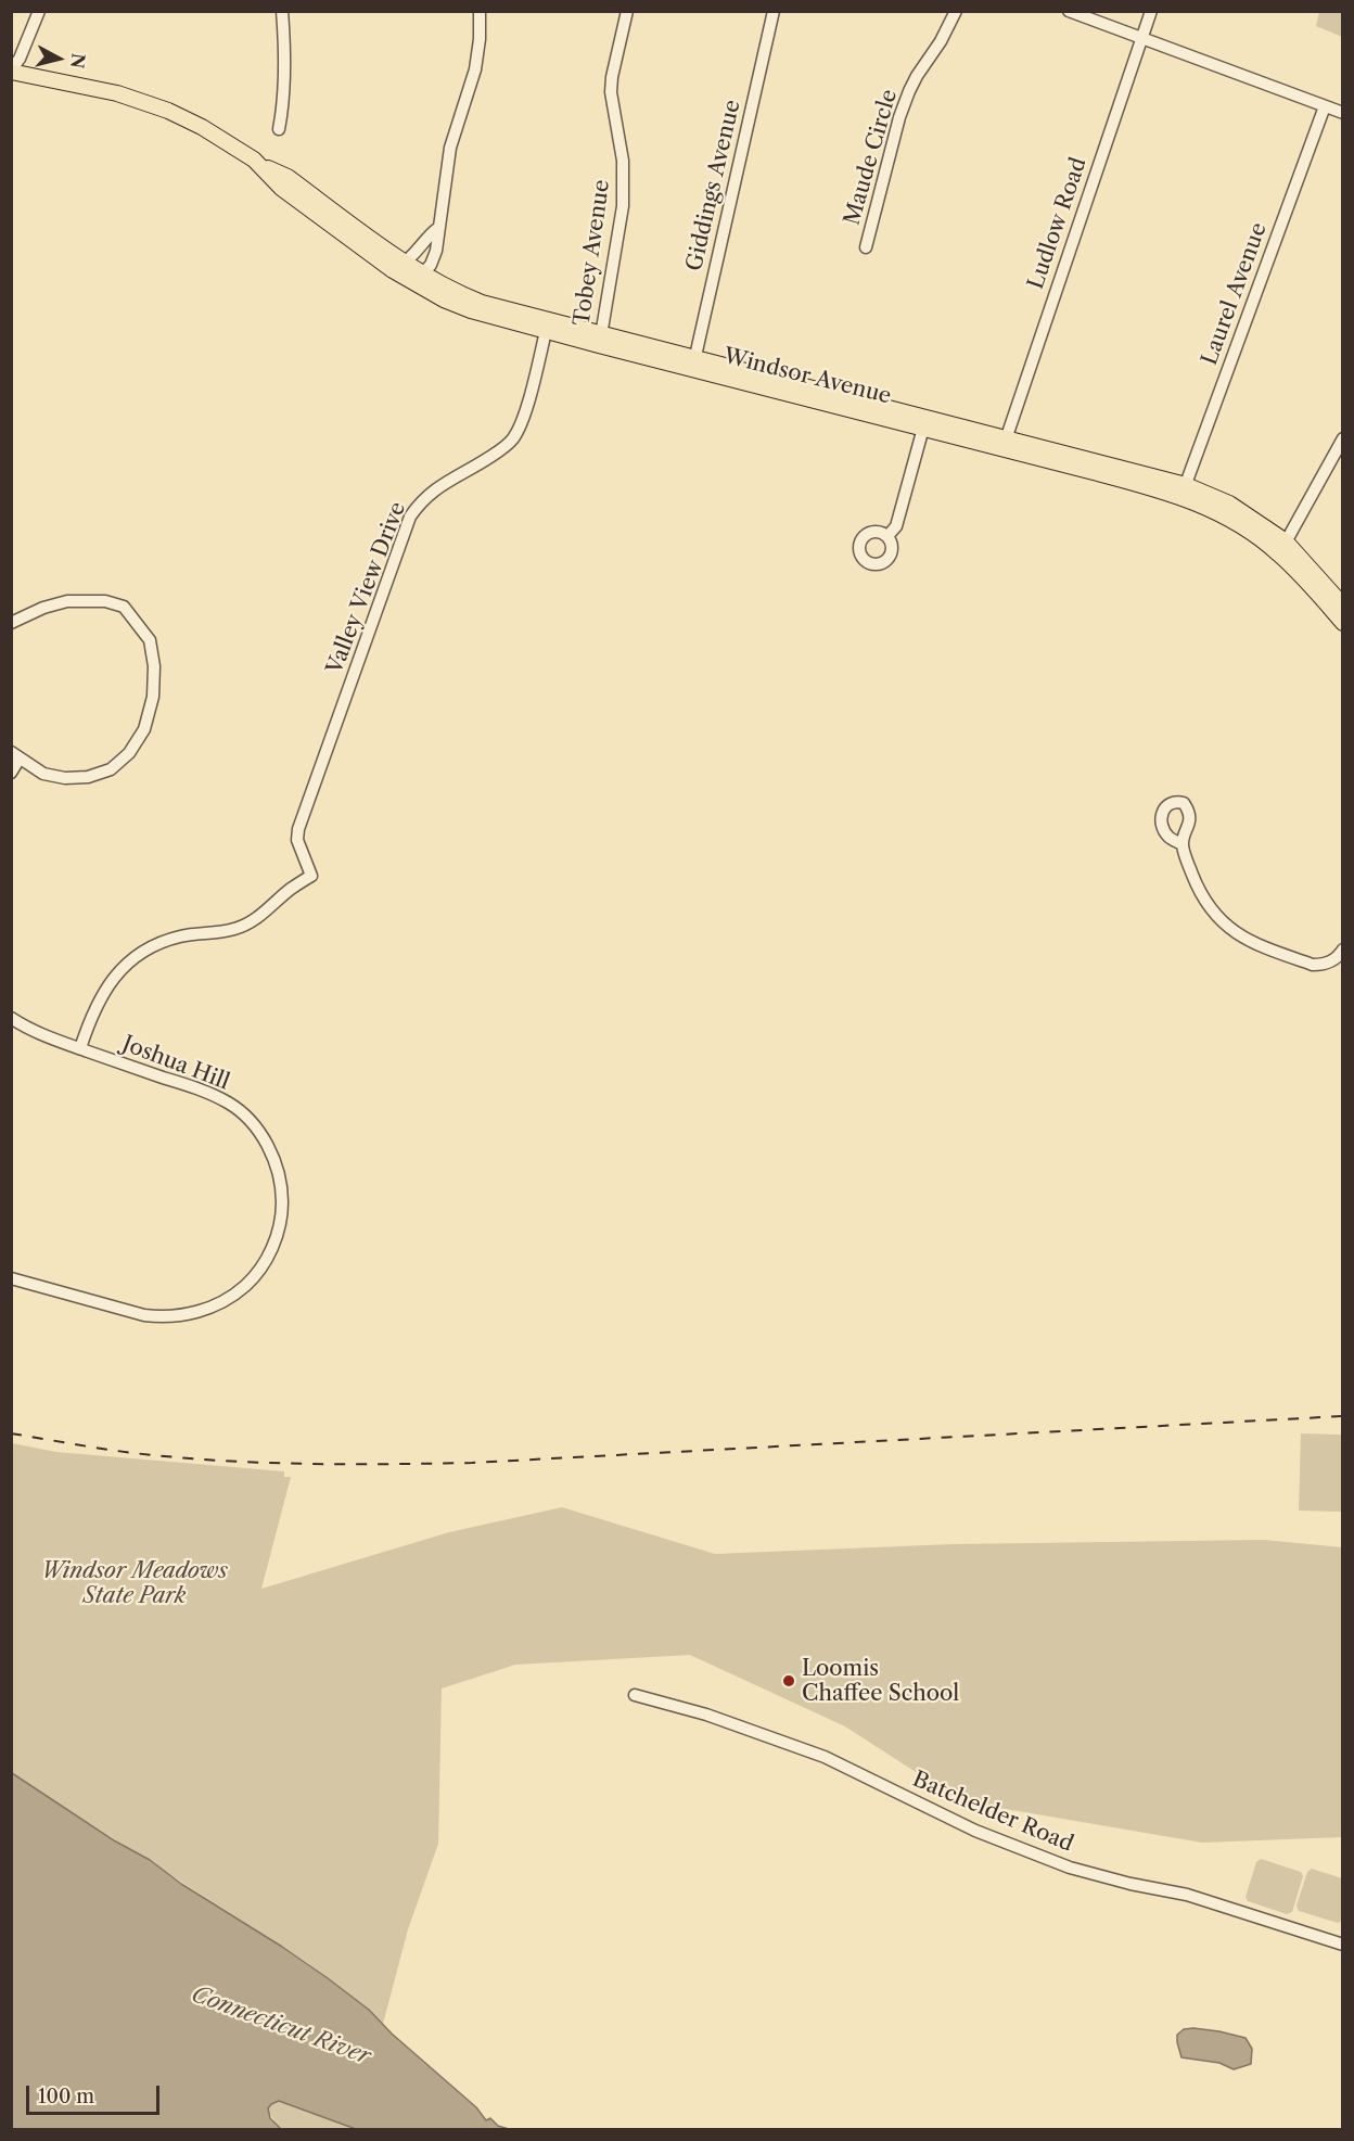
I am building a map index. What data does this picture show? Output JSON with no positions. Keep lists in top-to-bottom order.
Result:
{
  "streets": {
    "main road": ["Windsor Avenue"],
    "street": [
      "Maude Circle",
      "Giddings Avenue",
      "Ludlow Road",
      "Tobey Avenue",
      "Laurel Avenue",
      "Valley View Drive",
      "Joshua Hill",
      "Batchelder Road"
    ]
  },
  "crossings": [
    ["Giddings Avenue", "Windsor Avenue"],
    ["Ludlow Road", "Windsor Avenue"],
    ["Tobey Avenue", "Windsor Avenue"],
    ["Laurel Avenue", "Windsor Avenue"],
    ["Windsor Avenue", "Valley View Drive"],
    ["Valley View Drive", "Joshua Hill"]
  ],
  "water": ["Connecticut River"],
  "parks": ["Windsor Meadows State Park"],
  "places": ["Loomis Chaffee School"],
  "scale_bar": "100 m",
  "north": "right"
}
